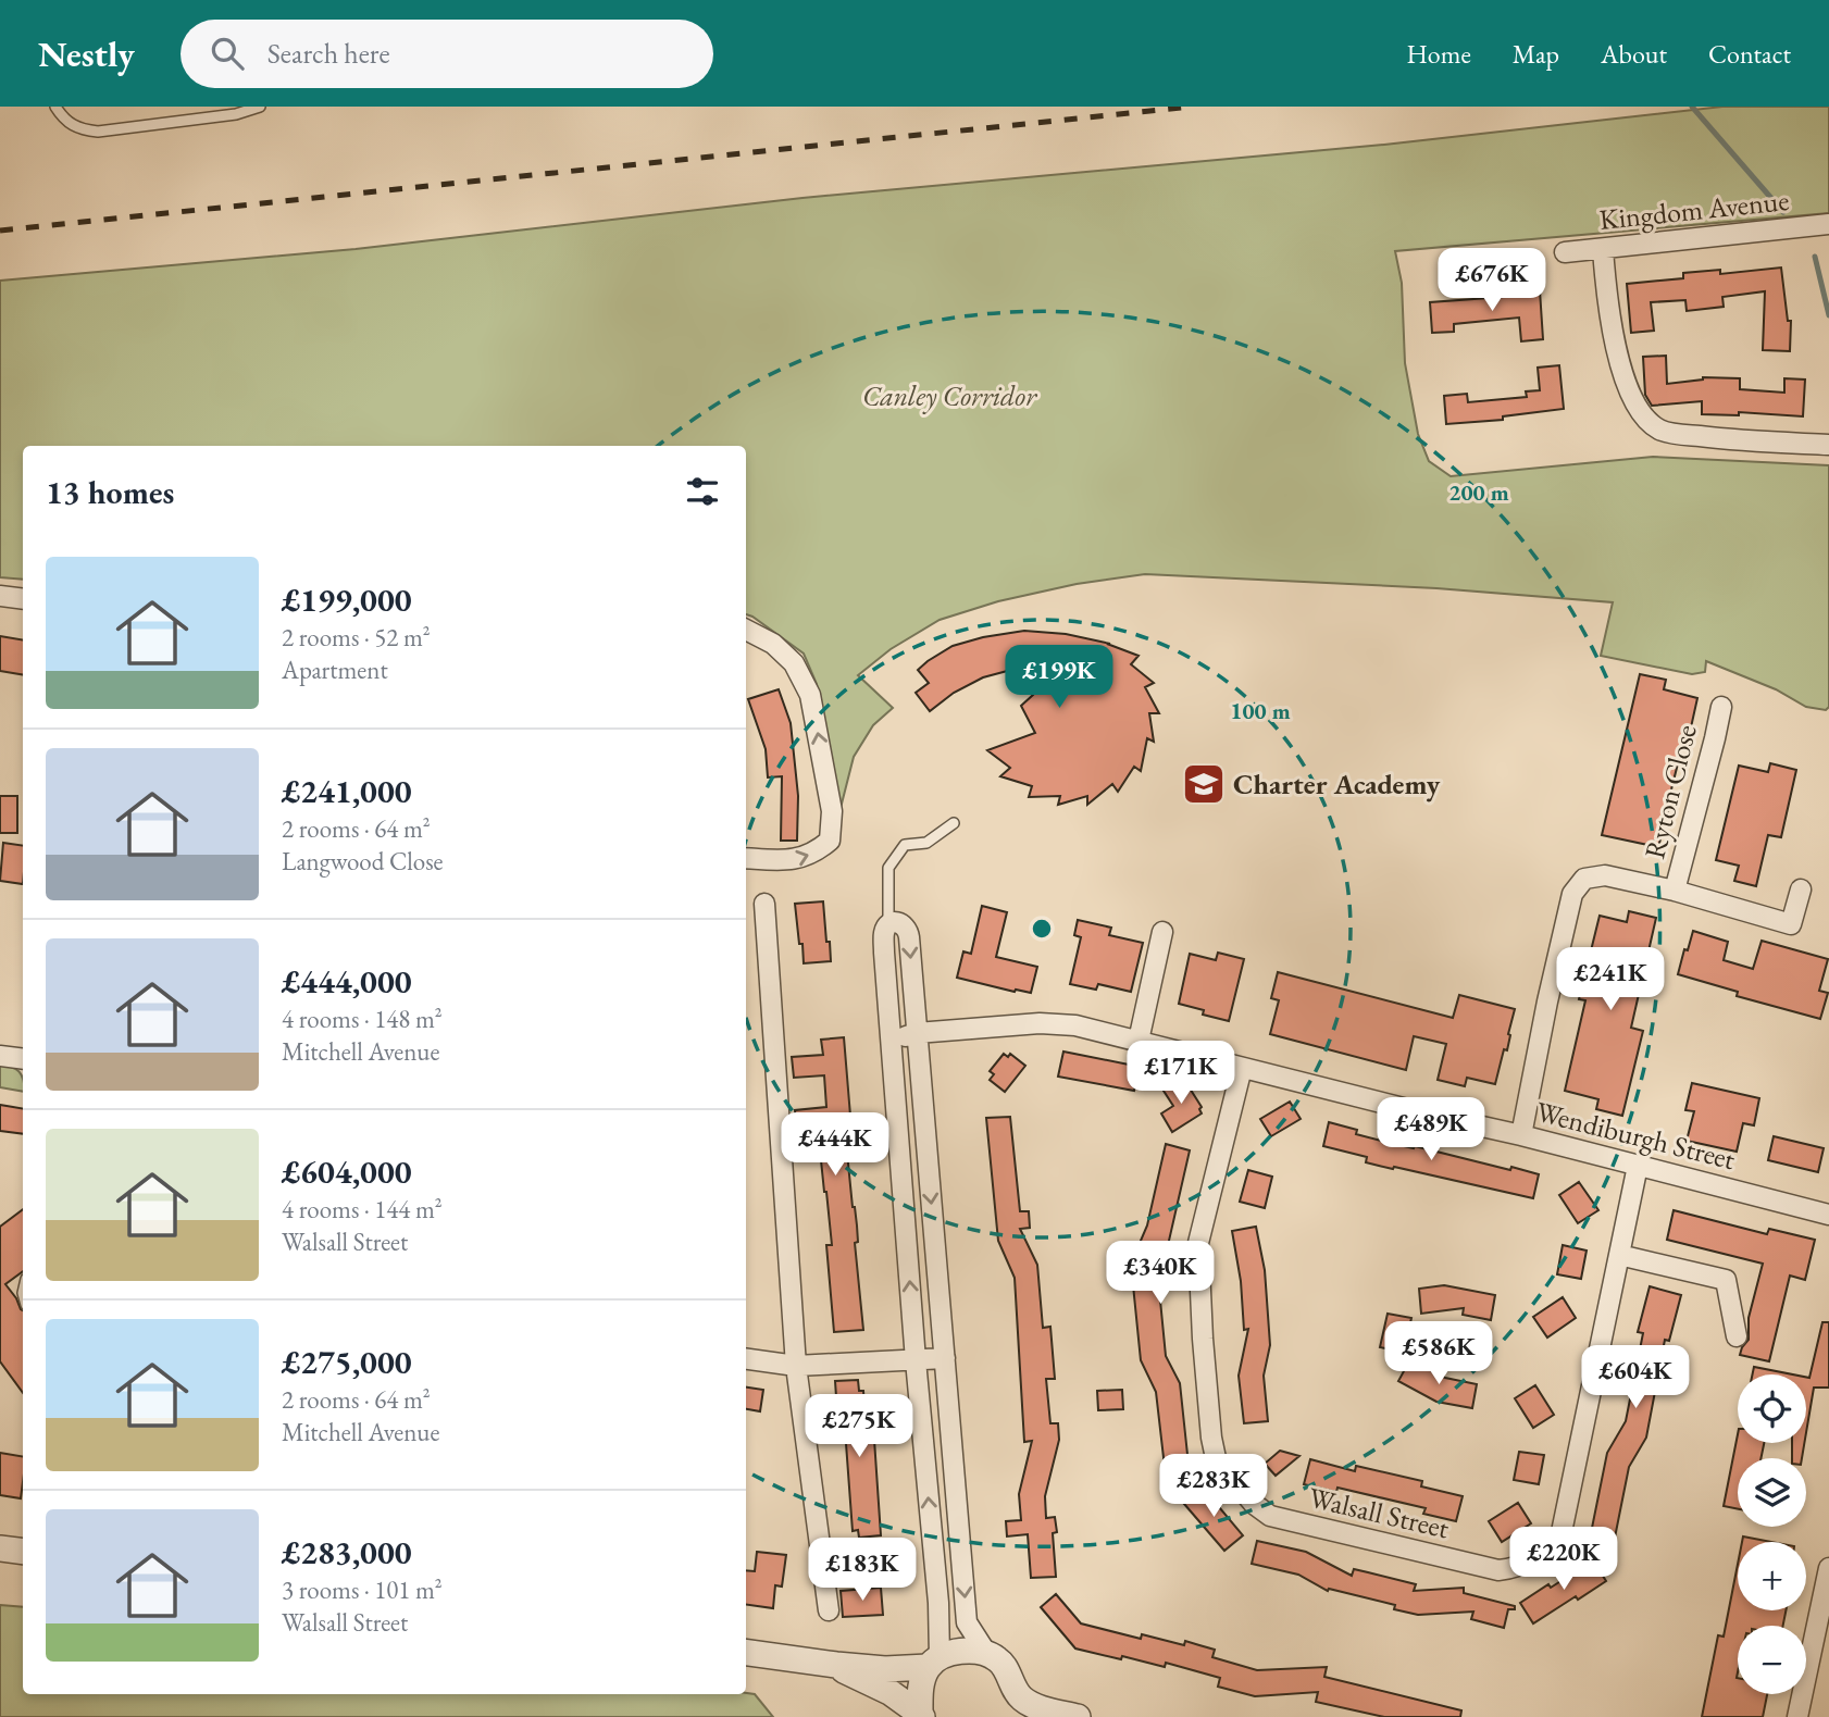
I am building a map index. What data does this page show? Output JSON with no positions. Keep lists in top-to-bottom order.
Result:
{
  "streets": {
    "street": [
      "Kingdom Avenue",
      "Ryton Close",
      "Wendiburgh Street",
      "Walsall Street"
    ]
  },
  "crossings": [
    ["Wendiburgh Street", "Walsall Street"]
  ],
  "parks": ["Canley Corridor"],
  "places": {
    "school or university": ["Charter Academy"]
  },
  "page": {
    "header": "Nestly",
    "search": "Search here",
    "nav": [
      "Home",
      "Map",
      "About",
      "Contact"
    ],
    "price": [
      "£676K",
      "£199K",
      "£241K",
      "£171K",
      "£489K",
      "£444K",
      "£340K",
      "£586K",
      "£604K",
      "£275K",
      "£283K",
      "£220K",
      "£183K"
    ],
    "heading": "13 homes",
    "list": [
      {
        "name": "£199,000",
        "note": "2 rooms · 52 m² · Apartment"
      },
      {
        "name": "£241,000",
        "note": "2 rooms · 64 m² · Langwood Close"
      },
      {
        "name": "£444,000",
        "note": "4 rooms · 148 m² · Mitchell Avenue"
      },
      {
        "name": "£604,000",
        "note": "4 rooms · 144 m² · Walsall Street"
      },
      {
        "name": "£275,000",
        "note": "2 rooms · 64 m² · Mitchell Avenue"
      },
      {
        "name": "£283,000",
        "note": "3 rooms · 101 m² · Walsall Street"
      }
    ],
    "map_buttons": ["+", "−"]
  },
  "rings": ["200 m", "100 m"]
}
